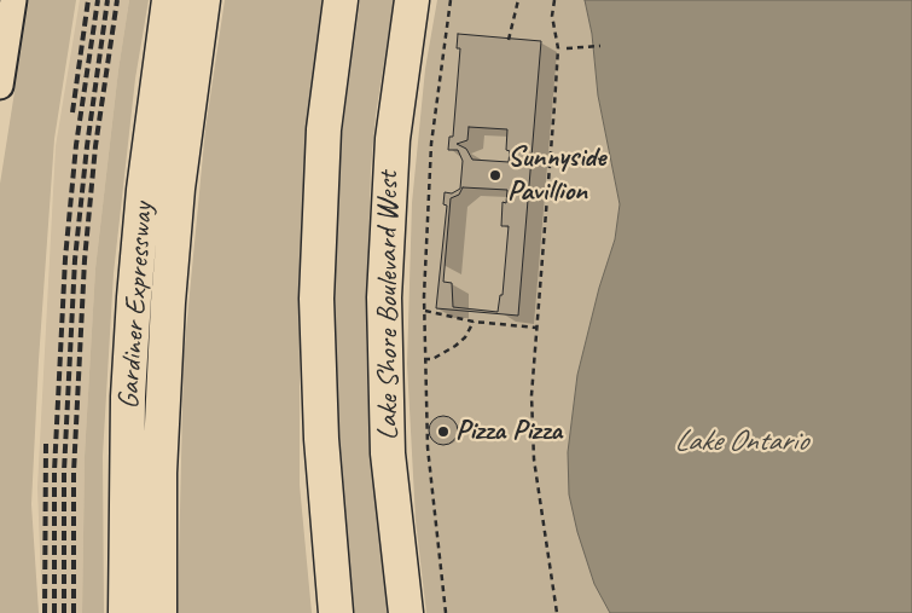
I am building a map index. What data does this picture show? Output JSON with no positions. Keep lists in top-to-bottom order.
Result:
{
  "streets": {
    "highway": ["Gardiner Expressway", "Lake Shore Boulevard West"]
  },
  "water": ["Lake Ontario"],
  "places": ["Sunnyside Pavillion", "Pizza Pizza"]
}
